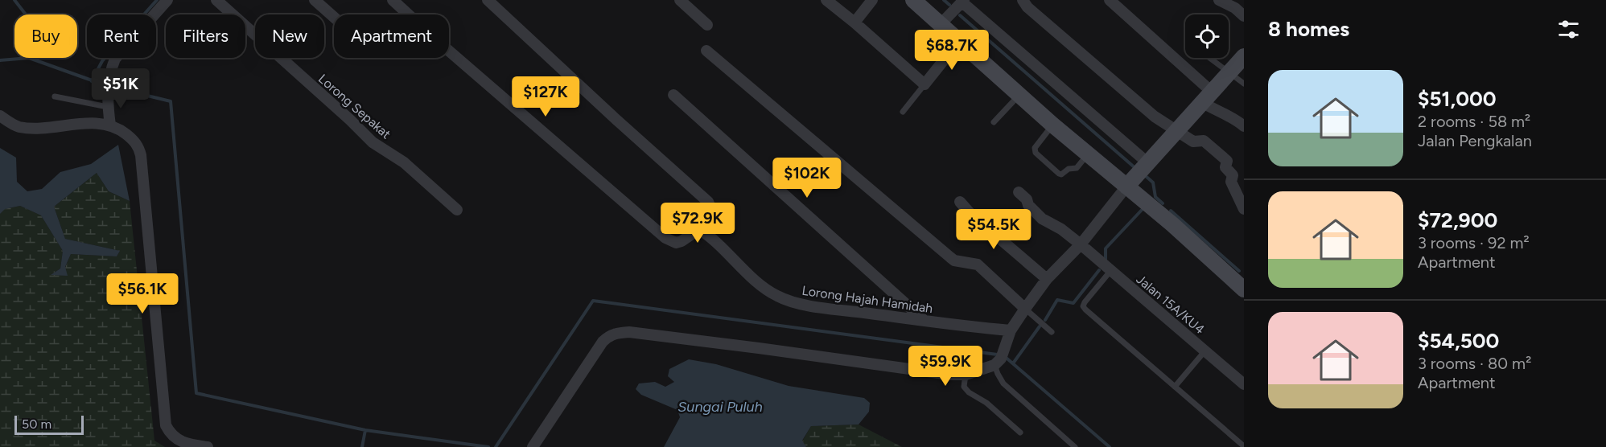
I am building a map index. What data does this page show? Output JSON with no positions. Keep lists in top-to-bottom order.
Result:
{
  "streets": {
    "street": ["Lorong Sepakat", "Lorong Hajah Hamidah", "Jalan 15A/KU4"]
  },
  "water": ["Sungai Puluh"],
  "scale_bar": "50 m",
  "page": {
    "heading": "8 homes",
    "chip": [
      "Buy",
      "Rent",
      "Filters",
      "New",
      "Apartment"
    ],
    "price": [
      "$68.7K",
      "$51K",
      "$127K",
      "$102K",
      "$72.9K",
      "$54.5K",
      "$56.1K",
      "$59.9K"
    ],
    "list": [
      {
        "name": "$51,000",
        "note": "2 rooms · 58 m² · Jalan Pengkalan"
      },
      {
        "name": "$72,900",
        "note": "3 rooms · 92 m² · Apartment"
      },
      {
        "name": "$54,500",
        "note": "3 rooms · 80 m² · Apartment"
      }
    ],
    "scale": "50 m"
  }
}
